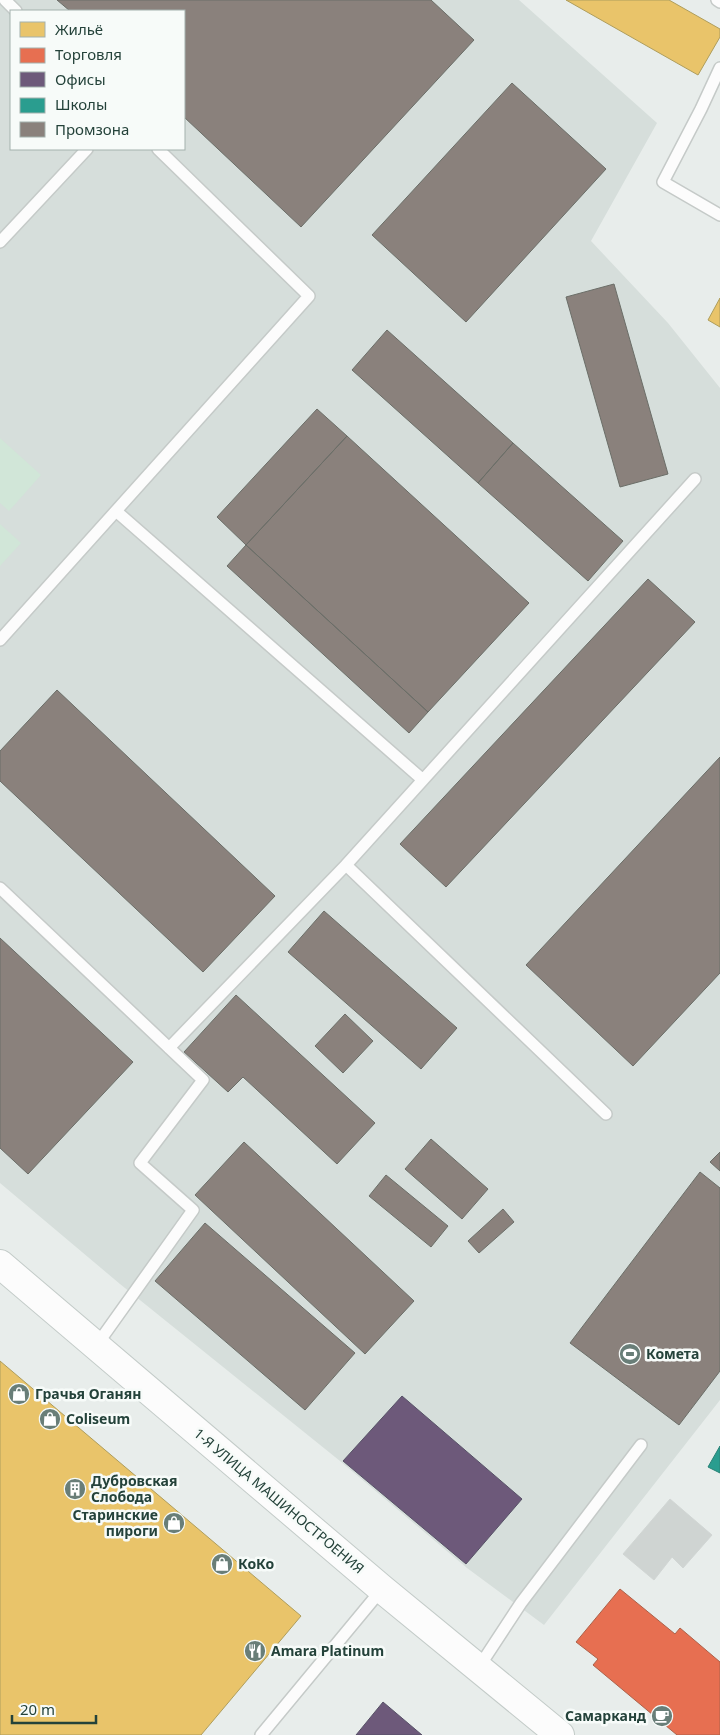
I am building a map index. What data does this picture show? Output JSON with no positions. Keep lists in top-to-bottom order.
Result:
{
  "streets": {
    "street": ["1-Я УЛИЦА МАШИНОСТРОЕНИЯ"]
  },
  "places": {
    "sports": ["Комета"],
    "shop": [
      "Грачья Оганян",
      "Coliseum",
      "Старинские пироги",
      "КоКо"
    ],
    "building": ["Дубровская Слобода"],
    "restaurant": ["Amara Platinum"],
    "cafe": ["Самарканд"]
  },
  "legend": [
    "Жильё",
    "Торговля",
    "Офисы",
    "Школы",
    "Промзона"
  ],
  "scale_bar": "20 m"
}
